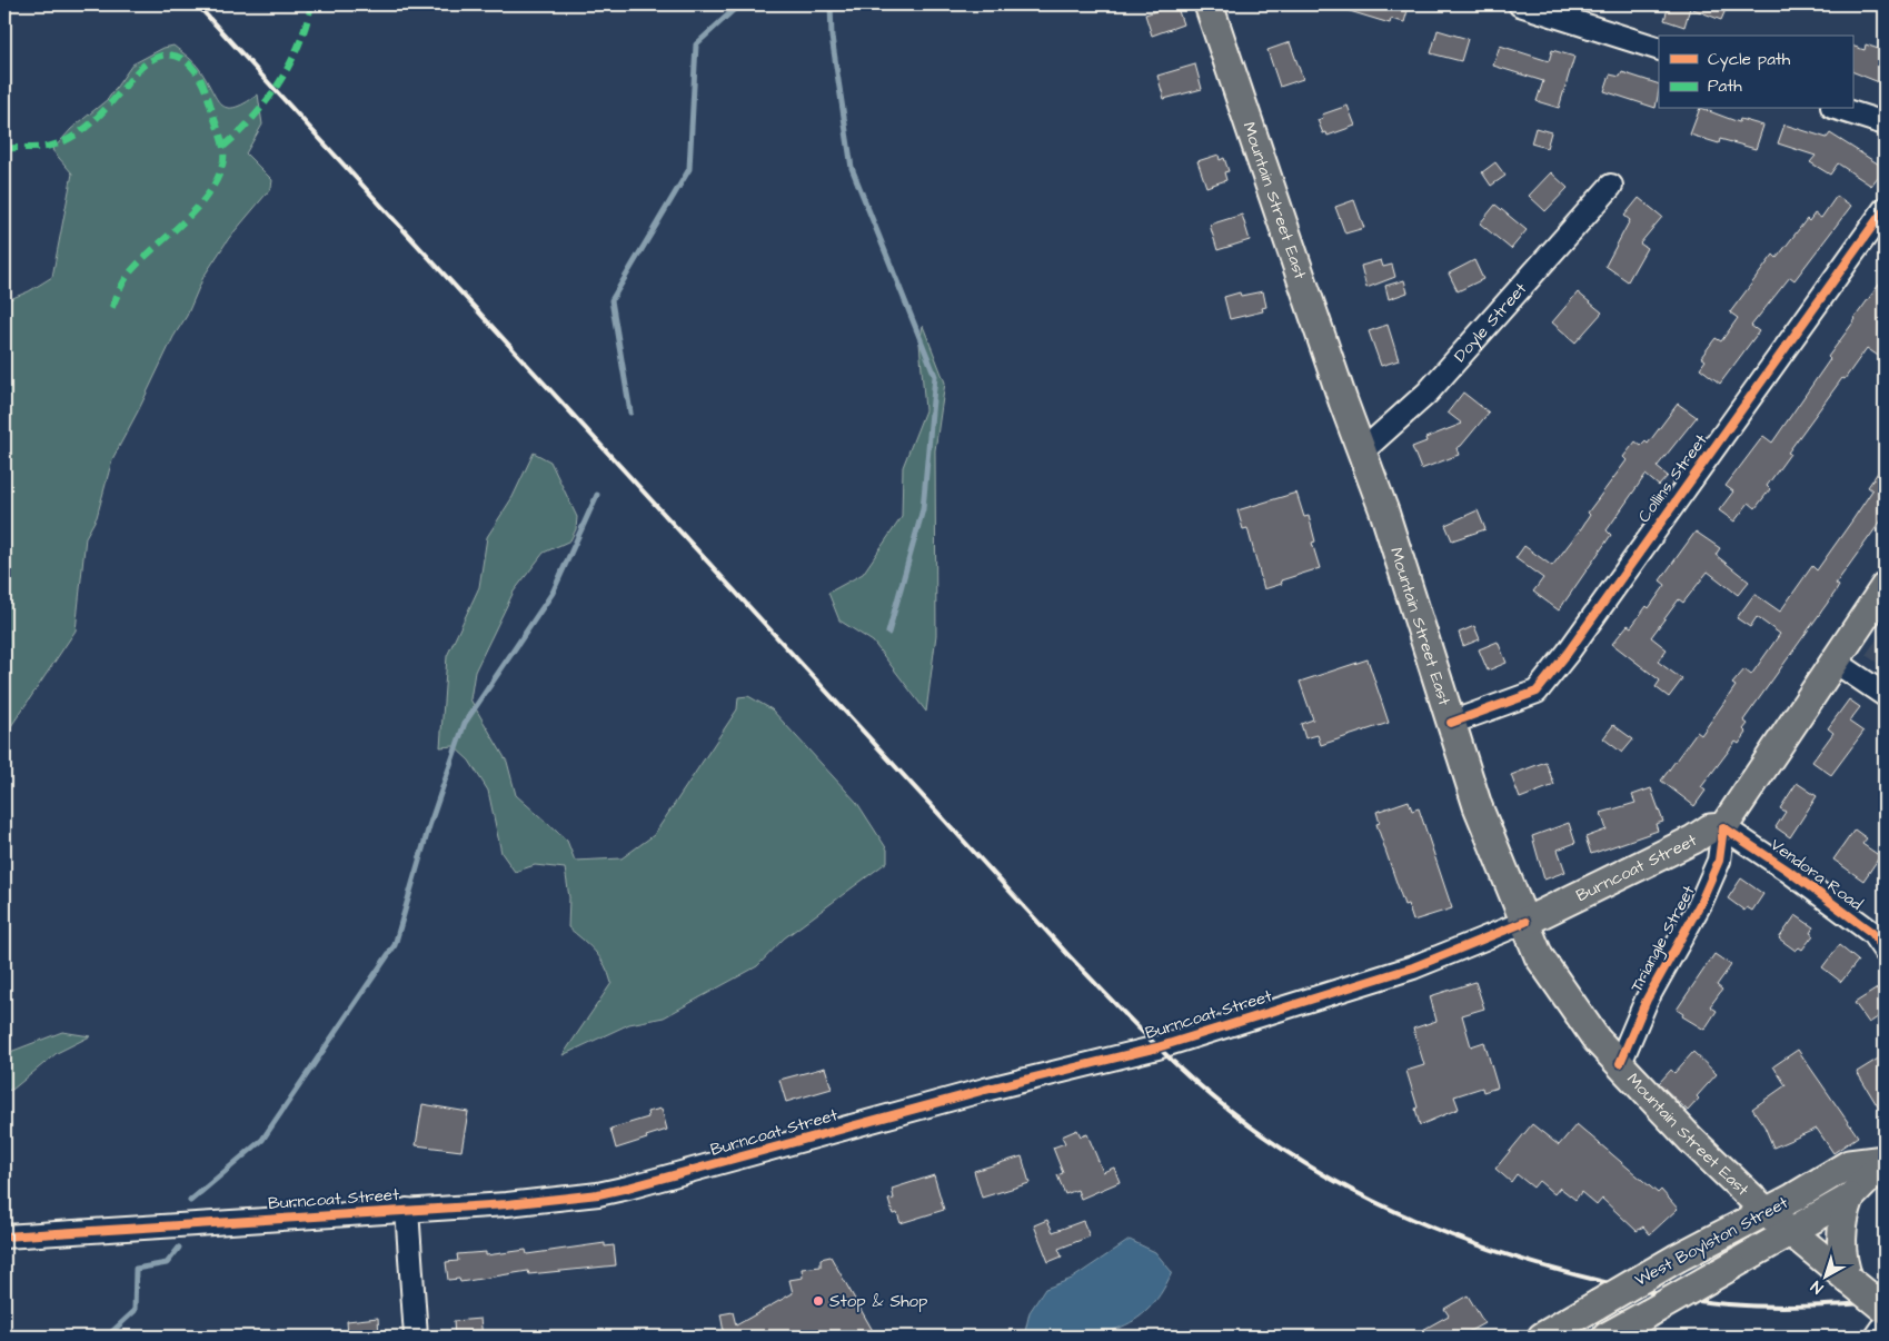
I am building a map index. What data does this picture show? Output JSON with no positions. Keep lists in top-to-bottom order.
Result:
{
  "streets": {
    "main road": ["Mountain Street East", "Burncoat Street", "West Boylston Street"],
    "street": [
      "Doyle Street",
      "Collins Street",
      "Vendora Road",
      "Triangle Street"
    ]
  },
  "crossings": [
    ["Mountain Street East", "Doyle Street"],
    ["Mountain Street East", "Collins Street"],
    ["Mountain Street East", "Burncoat Street"],
    ["Mountain Street East", "Triangle Street"],
    ["Mountain Street East", "West Boylston Street"],
    ["Burncoat Street", "Vendora Road"],
    ["Burncoat Street", "Triangle Street"],
    ["Vendora Road", "Triangle Street"]
  ],
  "places": ["Stop & Shop"],
  "legend": ["Cycle path", "Path"],
  "north": "bottom left"
}
